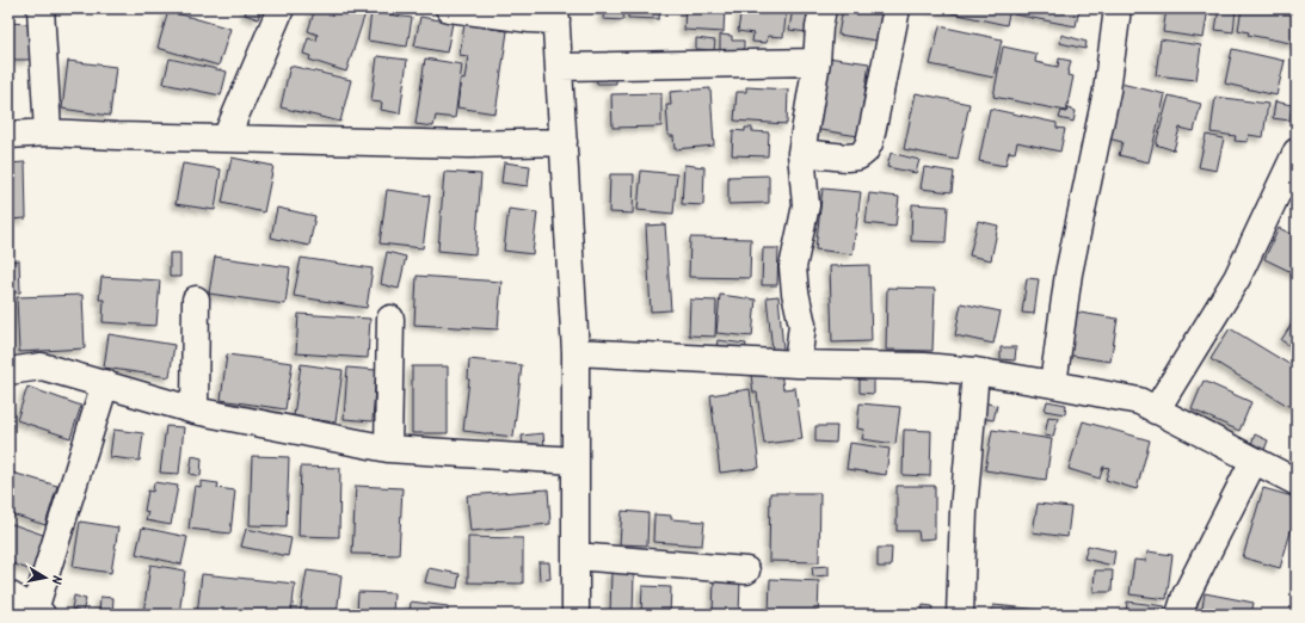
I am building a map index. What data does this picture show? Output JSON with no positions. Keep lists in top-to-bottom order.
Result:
{
  "north": "right"
}
